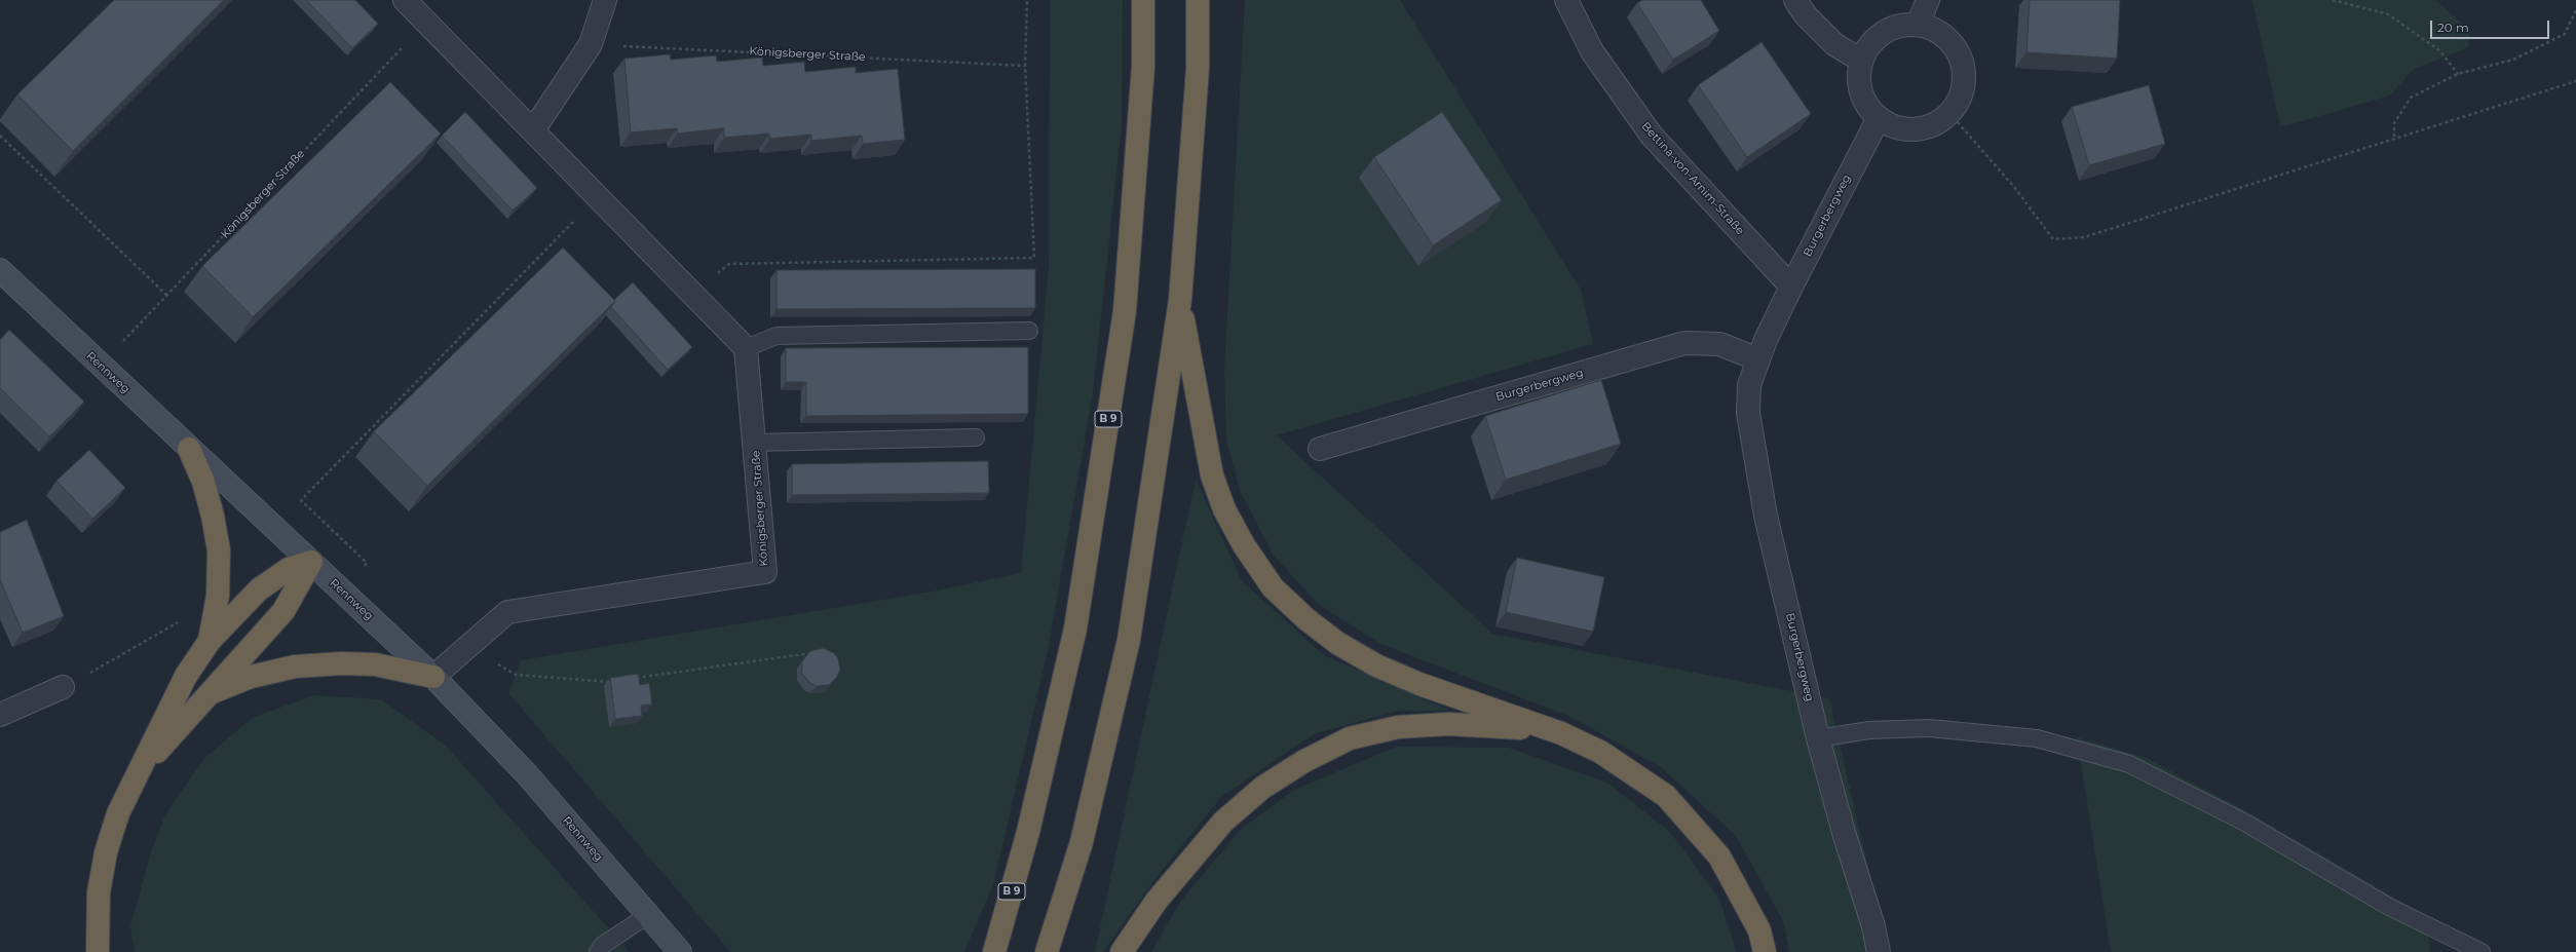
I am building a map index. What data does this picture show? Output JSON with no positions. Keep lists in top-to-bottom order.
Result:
{
  "streets": {
    "highway": ["B 9"],
    "main road": ["Rennweg"],
    "street": ["Königsberger Straße", "Bettina-von-Arnim-Straße", "Burgerbergweg"]
  },
  "crossings": [
    ["Königsberger Straße", "Rennweg"],
    ["Bettina-von-Arnim-Straße", "Burgerbergweg"]
  ],
  "scale_bar": "20 m"
}
